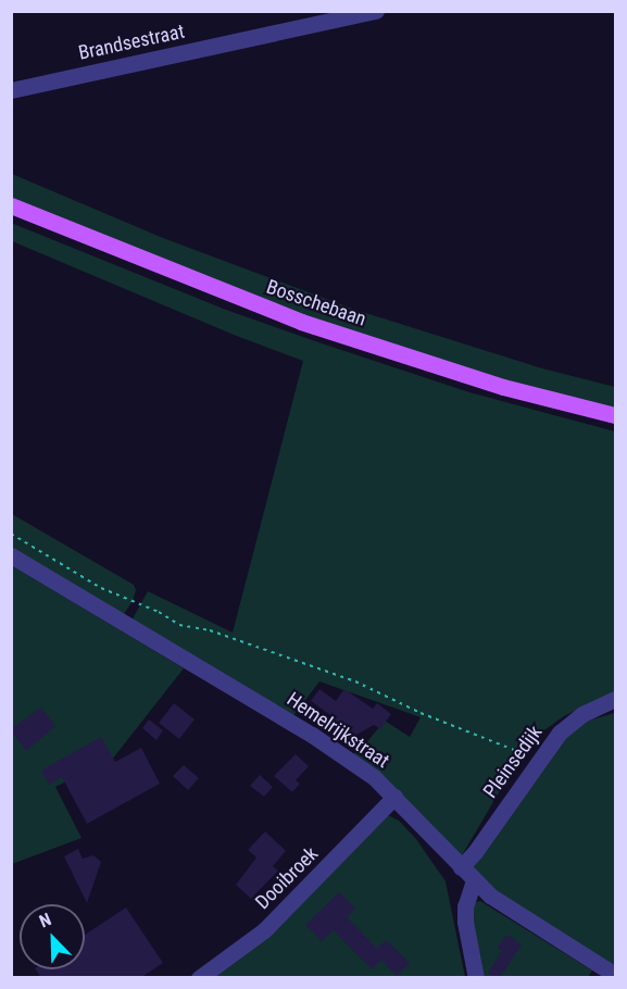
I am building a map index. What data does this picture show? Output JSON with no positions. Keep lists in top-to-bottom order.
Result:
{
  "streets": {
    "main road": ["Bosschebaan"],
    "street": [
      "Brandsestraat",
      "Hemelrijkstraat",
      "Pleinsedijk",
      "Dooibroek"
    ]
  },
  "crossings": [
    ["Hemelrijkstraat", "Pleinsedijk"],
    ["Hemelrijkstraat", "Dooibroek"]
  ],
  "north": "top left"
}
